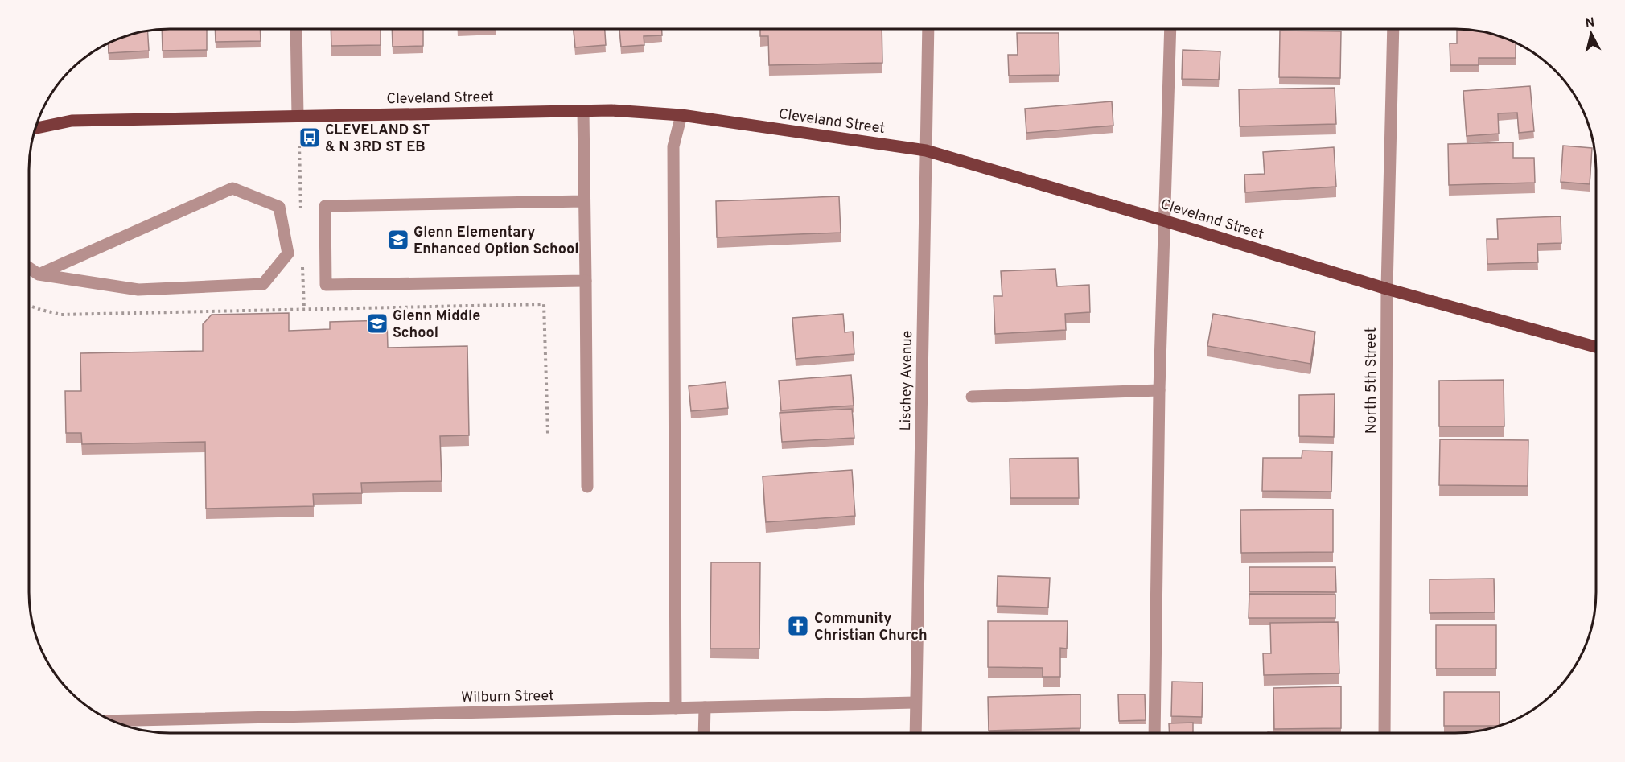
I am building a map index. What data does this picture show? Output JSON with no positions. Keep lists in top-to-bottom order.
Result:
{
  "streets": {
    "main road": ["Cleveland Street"],
    "street": ["Lischey Avenue", "North 5th Street", "Wilburn Street"]
  },
  "crossings": [
    ["Cleveland Street", "Lischey Avenue"],
    ["Cleveland Street", "North 5th Street"],
    ["Lischey Avenue", "Wilburn Street"]
  ],
  "places": {
    "bus stop": ["CLEVELAND ST & N 3RD ST EB"],
    "school or university": ["Glenn Elementary Enhanced Option School", "Glenn Middle School"],
    "church": ["Community Christian Church"]
  },
  "north": "top"
}
